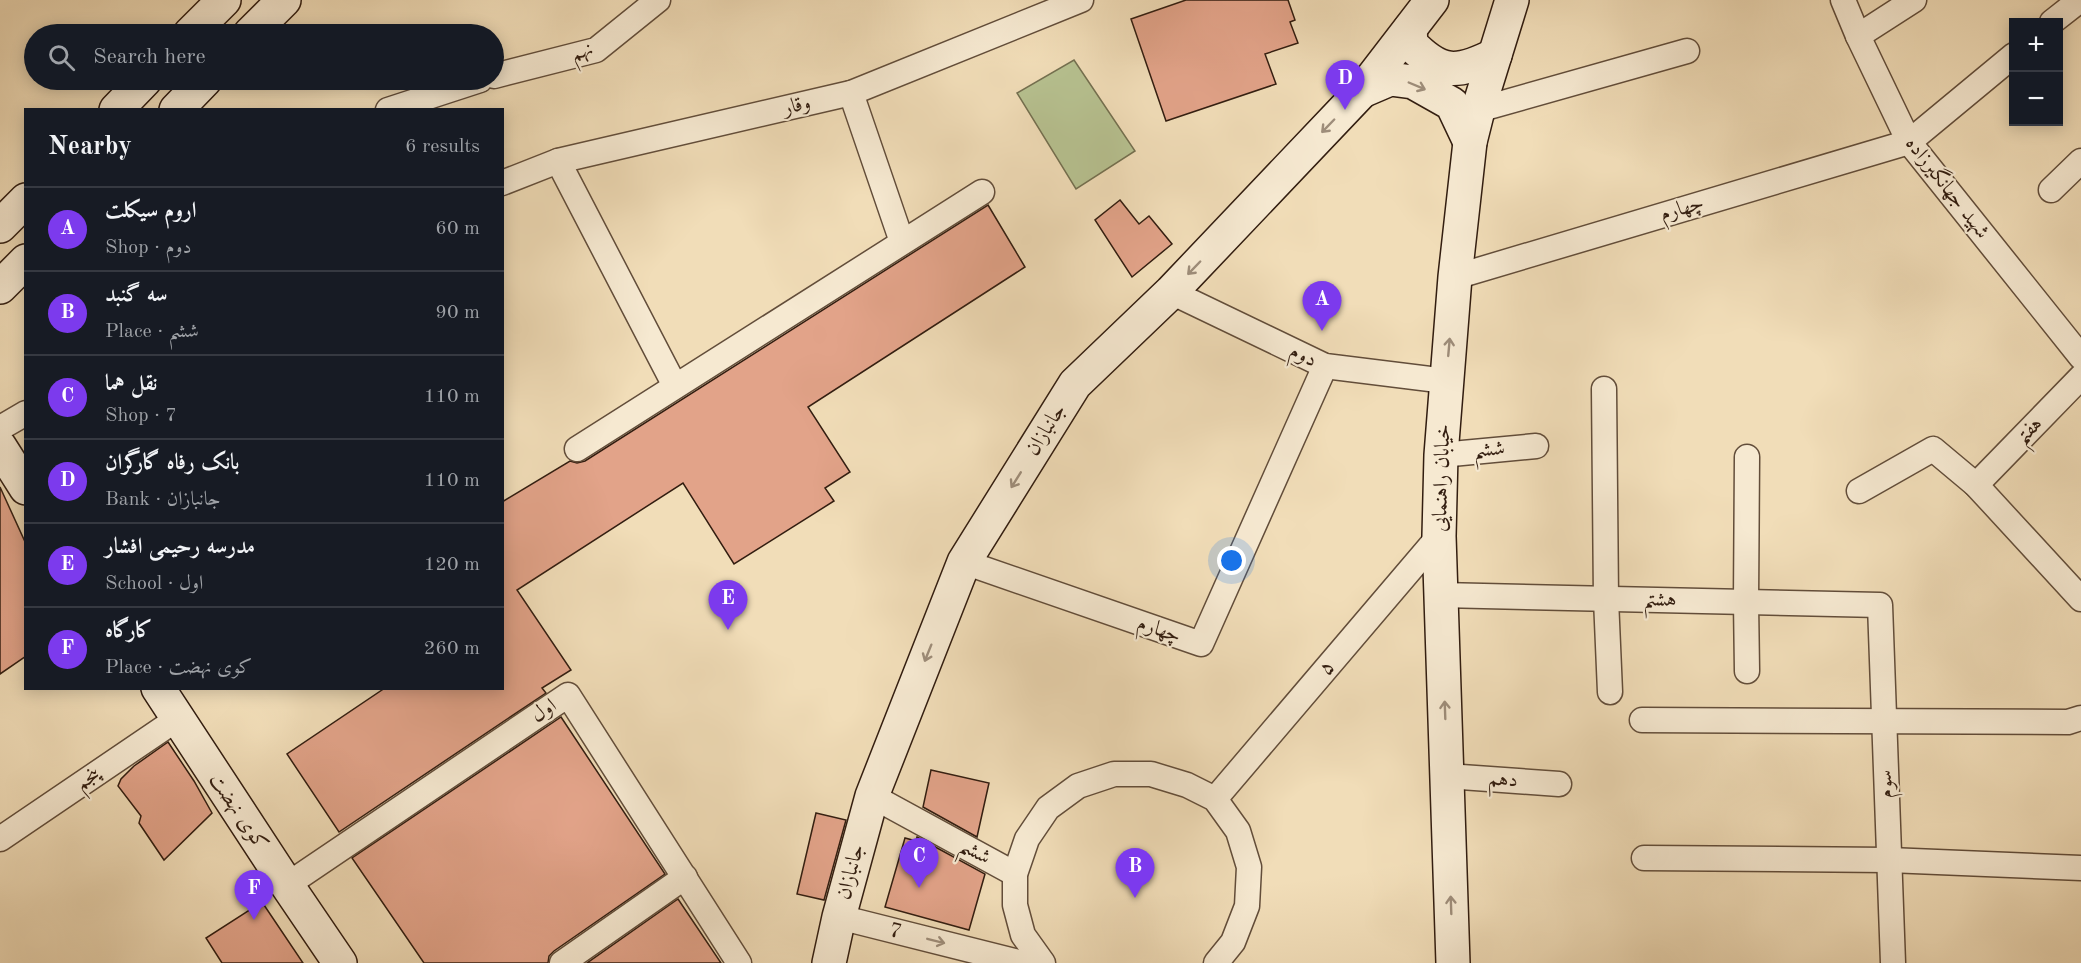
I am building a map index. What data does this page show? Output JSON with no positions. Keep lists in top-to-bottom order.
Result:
{
  "streets": {
    "main road": ["جانبازان", "خیابان راهنمایی", "کوی نهضت"],
    "street": [
      "نهم",
      "وقار",
      "شهید جهانگیرزاده",
      "چهارم",
      "دوم",
      "هفتم",
      "ششم",
      "هشتم",
      "۵",
      "اول",
      "پنجم",
      "دهم",
      "سوم",
      "7"
    ]
  },
  "crossings": [
    ["شهید جهانگیرزاده", "چهارم"],
    ["چهارم", "دوم"],
    ["چهارم", "جانبازان"],
    ["چهارم", "خیابان راهنمایی"],
    ["دوم", "جانبازان"],
    ["دوم", "خیابان راهنمایی"],
    ["جانبازان", "ششم"],
    ["جانبازان", "7"],
    ["ششم", "خیابان راهنمایی"],
    ["خیابان راهنمایی", "هشتم"],
    ["خیابان راهنمایی", "۵"],
    ["خیابان راهنمایی", "دهم"],
    ["هشتم", "سوم"],
    ["اول", "کوی نهضت"],
    ["پنجم", "کوی نهضت"]
  ],
  "one_way": ["جانبازان", "خیابان راهنمایی", "7"],
  "page": {
    "map_buttons": ["+", "−"],
    "search": "Search here",
    "pins": [
      "D",
      "A",
      "E",
      "C",
      "B",
      "F"
    ],
    "heading": ["Nearby", "6 results"],
    "list": [
      {
        "mark": "A",
        "name": "اروم سیکلت",
        "note": "Shop · دوم",
        "value": "60 m"
      },
      {
        "mark": "B",
        "name": "سه گنبد",
        "note": "Place · ششم",
        "value": "90 m"
      },
      {
        "mark": "C",
        "name": "نقل هما",
        "note": "Shop · 7",
        "value": "110 m"
      },
      {
        "mark": "D",
        "name": "بانک رفاه گارگران",
        "note": "Bank · جانبازان",
        "value": "110 m"
      },
      {
        "mark": "E",
        "name": "مدرسه رحیمی افشار",
        "note": "School · اول",
        "value": "120 m"
      },
      {
        "mark": "F",
        "name": "کارگاه",
        "note": "Place · کوی نهضت",
        "value": "260 m"
      }
    ]
  }
}
